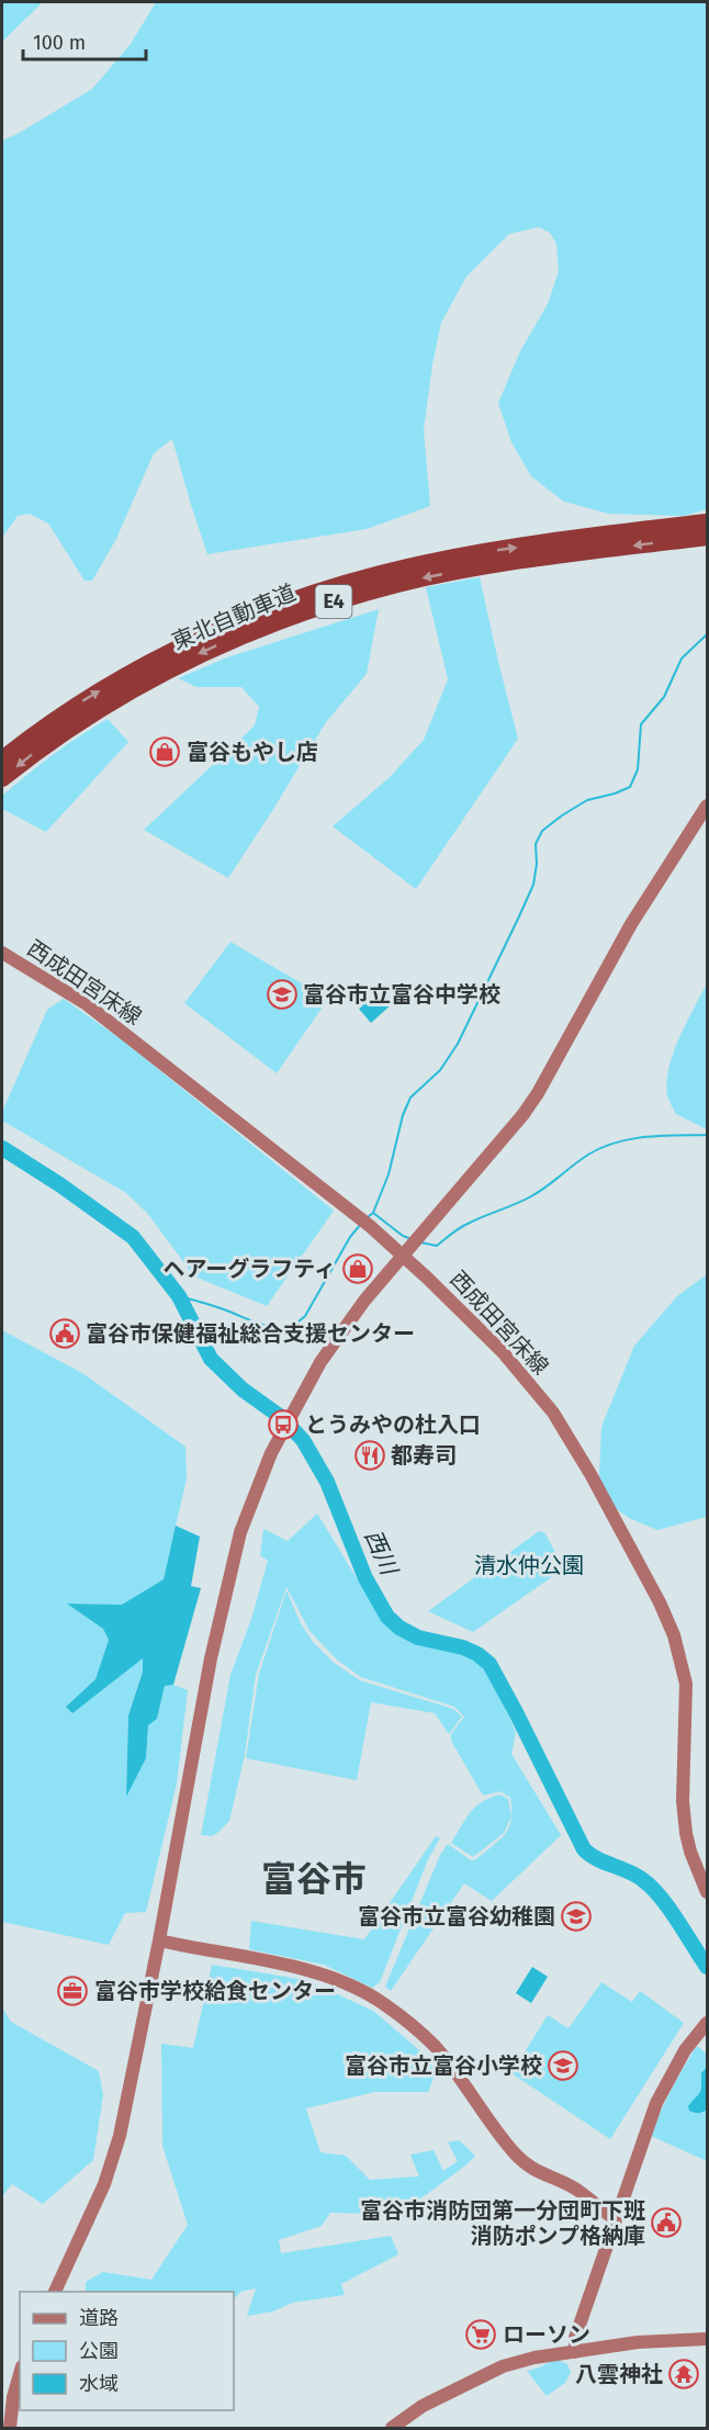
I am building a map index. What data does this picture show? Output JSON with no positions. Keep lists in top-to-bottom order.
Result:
{
  "streets": {
    "highway": ["E4", "東北自動車道"],
    "street": ["西成田宮床線"]
  },
  "districts": ["富谷市"],
  "water": ["西川"],
  "parks": ["清水仲公園"],
  "places": {
    "shop": ["富谷もやし店", "ヘアーグラフティ"],
    "school or university": ["富谷市立富谷中学校", "富谷市立富谷幼稚園", "富谷市立富谷小学校"],
    "public building": ["富谷市保健福祉総合支援センター", "富谷市消防団第一分団町下班 消防ポンプ格納庫"],
    "bus stop": ["とうみやの杜入口"],
    "restaurant": ["都寿司"],
    "office": ["富谷市学校給食センター"],
    "supermarket": ["ローソン"],
    "temple": ["八雲神社"]
  },
  "legend": ["道路", "公園", "水域"],
  "scale_bar": "100 m"
}
